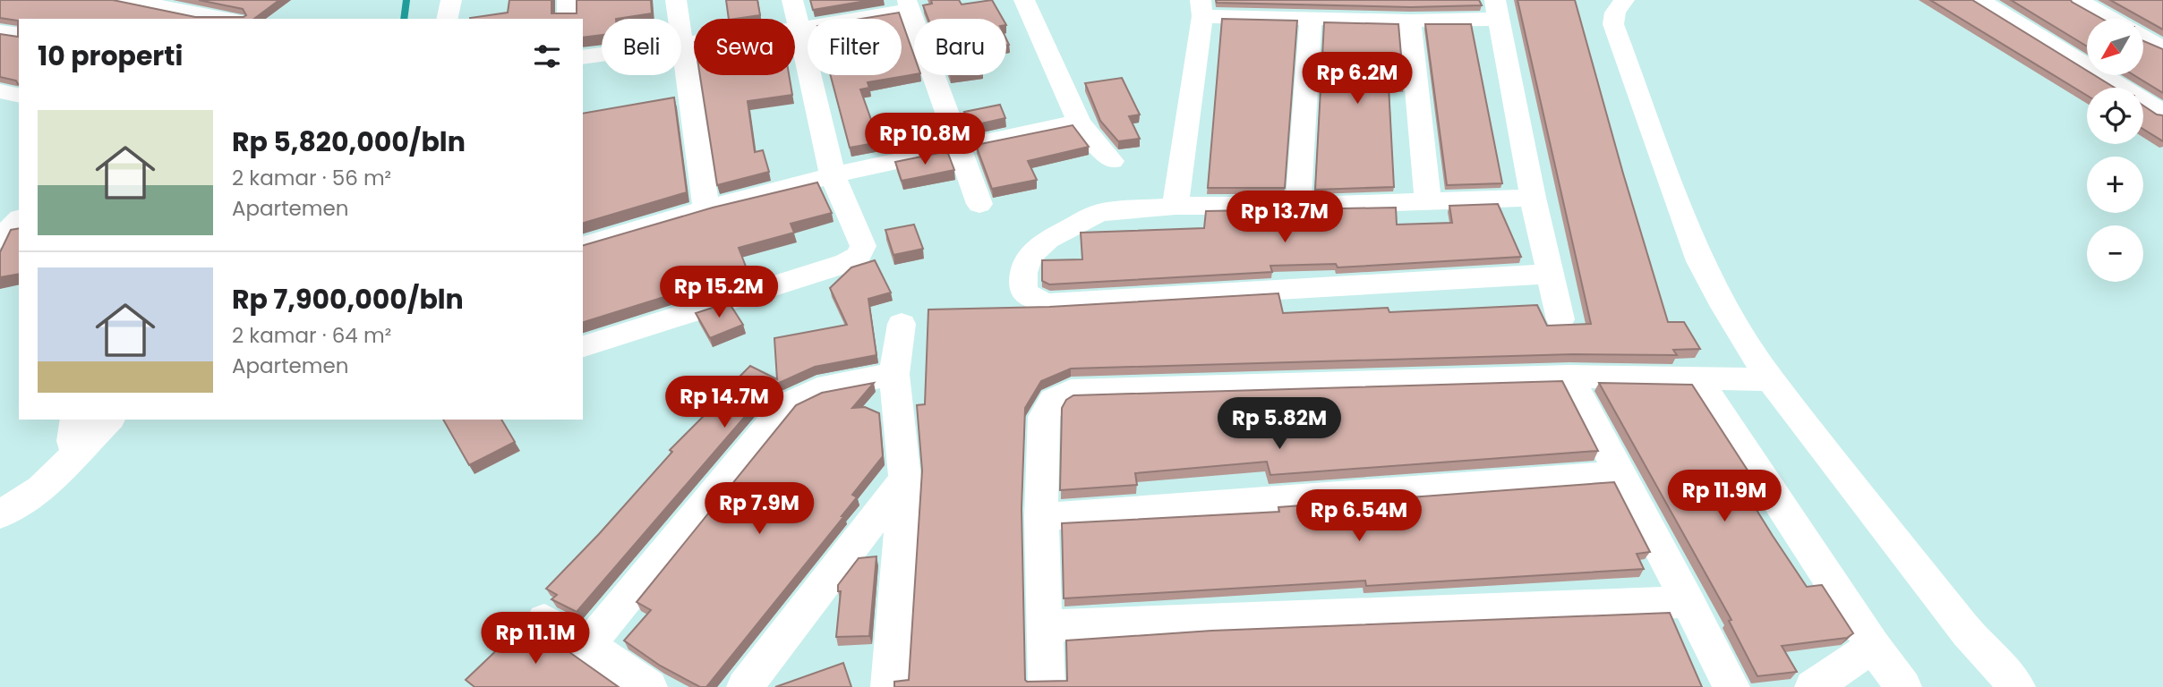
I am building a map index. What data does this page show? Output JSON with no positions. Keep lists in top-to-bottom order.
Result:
{
  "north": "bottom left",
  "page": {
    "map_buttons": ["+", "−"],
    "chip": [
      "Beli",
      "Sewa",
      "Filter",
      "Baru"
    ],
    "heading": "10 properti",
    "price": [
      "Rp 6.2M",
      "Rp 10.8M",
      "Rp 13.7M",
      "Rp 15.2M",
      "Rp 14.7M",
      "Rp 5.82M",
      "Rp 11.9M",
      "Rp 7.9M",
      "Rp 6.54M",
      "Rp 11.1M"
    ],
    "list": [
      {
        "name": "Rp 5,820,000/bln",
        "note": "2 kamar · 56 m² · Apartemen"
      },
      {
        "name": "Rp 7,900,000/bln",
        "note": "2 kamar · 64 m² · Apartemen"
      }
    ]
  }
}
